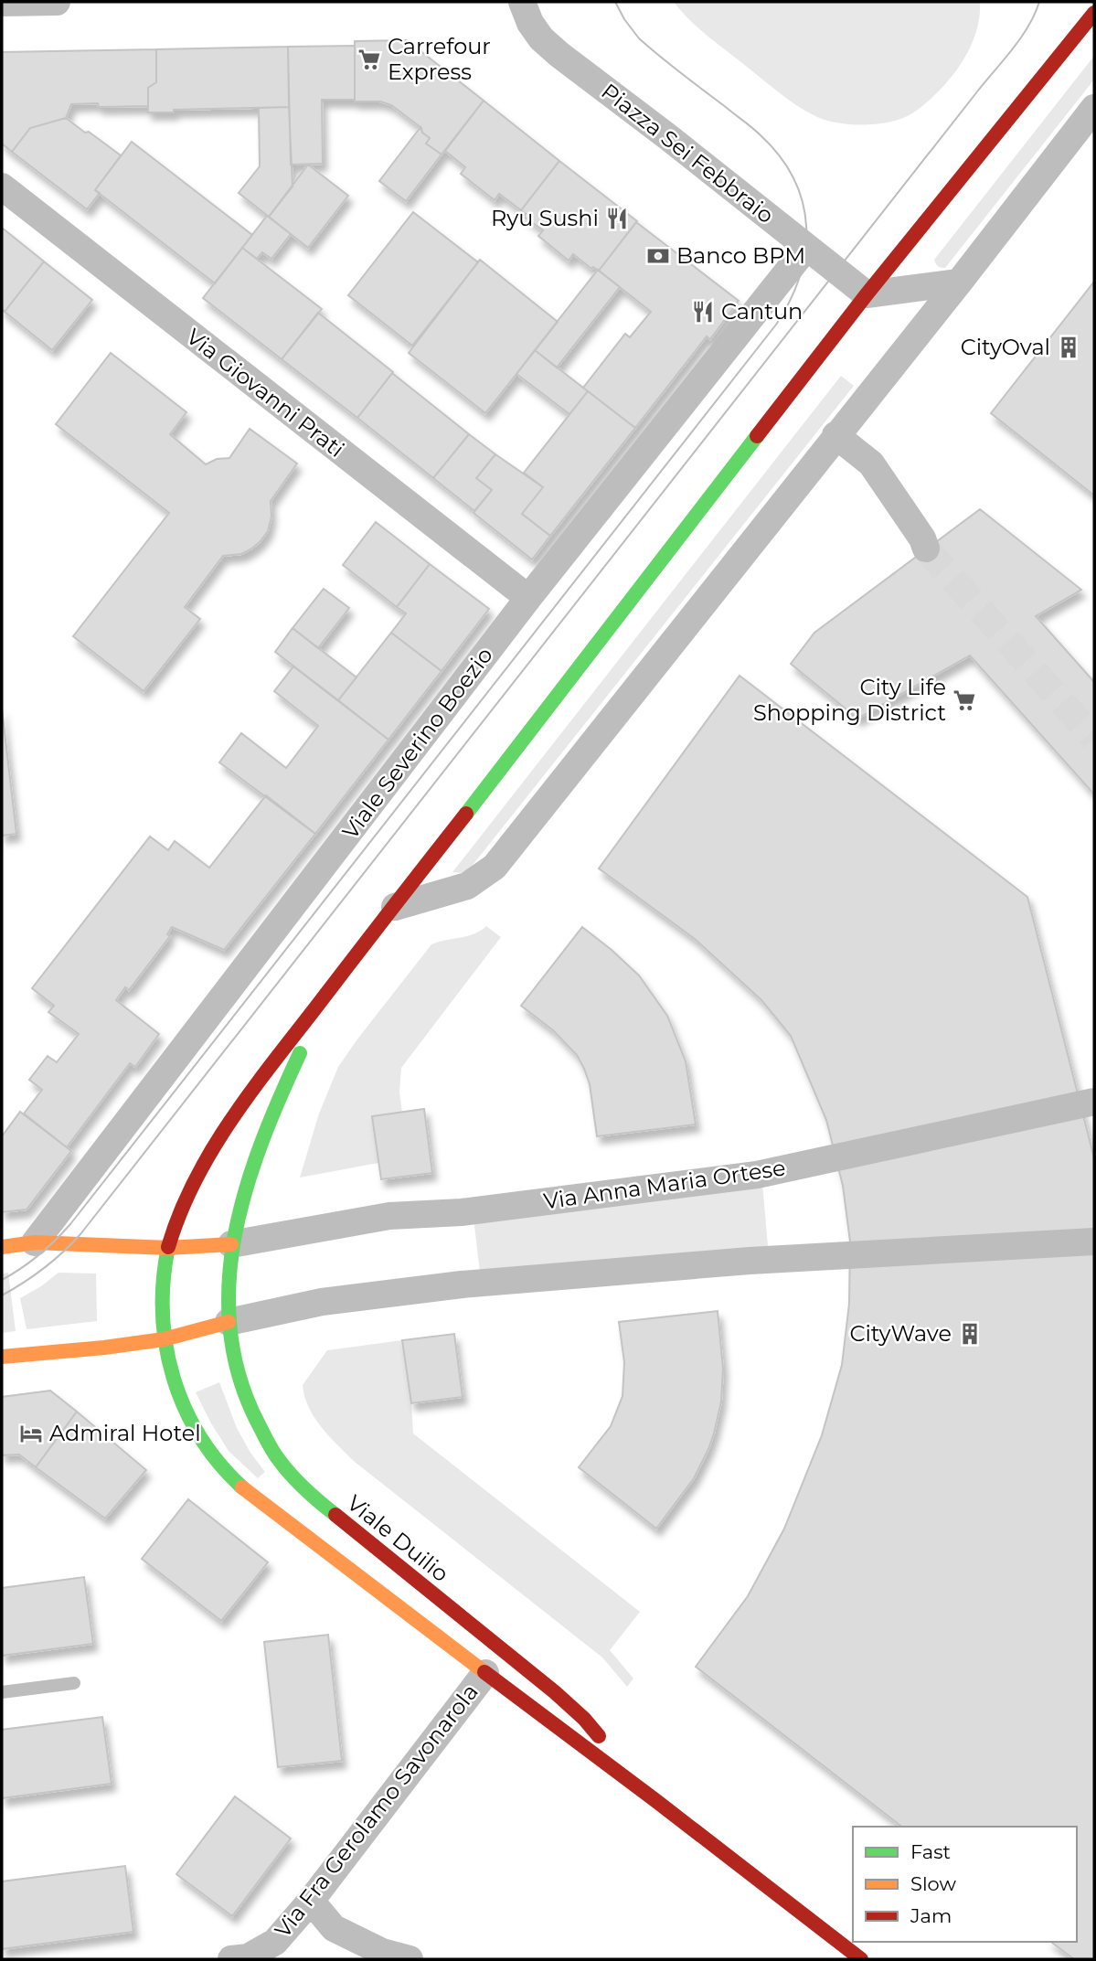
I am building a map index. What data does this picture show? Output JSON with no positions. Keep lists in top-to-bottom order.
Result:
{
  "streets": {
    "street": [
      "Piazza Sei Febbraio",
      "Via Giovanni Prati",
      "Viale Severino Boezio",
      "Via Anna Maria Ortese",
      "Viale Duilio",
      "Via Fra Gerolamo Savonarola"
    ]
  },
  "crossings": [
    ["Piazza Sei Febbraio", "Viale Severino Boezio"],
    ["Via Giovanni Prati", "Viale Severino Boezio"],
    ["Via Anna Maria Ortese", "Viale Duilio"],
    ["Viale Duilio", "Via Fra Gerolamo Savonarola"]
  ],
  "places": {
    "supermarket": ["Carrefour Express", "City Life Shopping District"],
    "restaurant": ["Ryu Sushi", "Cantun"],
    "bank": ["Banco BPM"],
    "building": ["CityOval", "CityWave"],
    "hotel": ["Admiral Hotel"]
  },
  "legend": ["Fast", "Slow", "Jam"]
}
